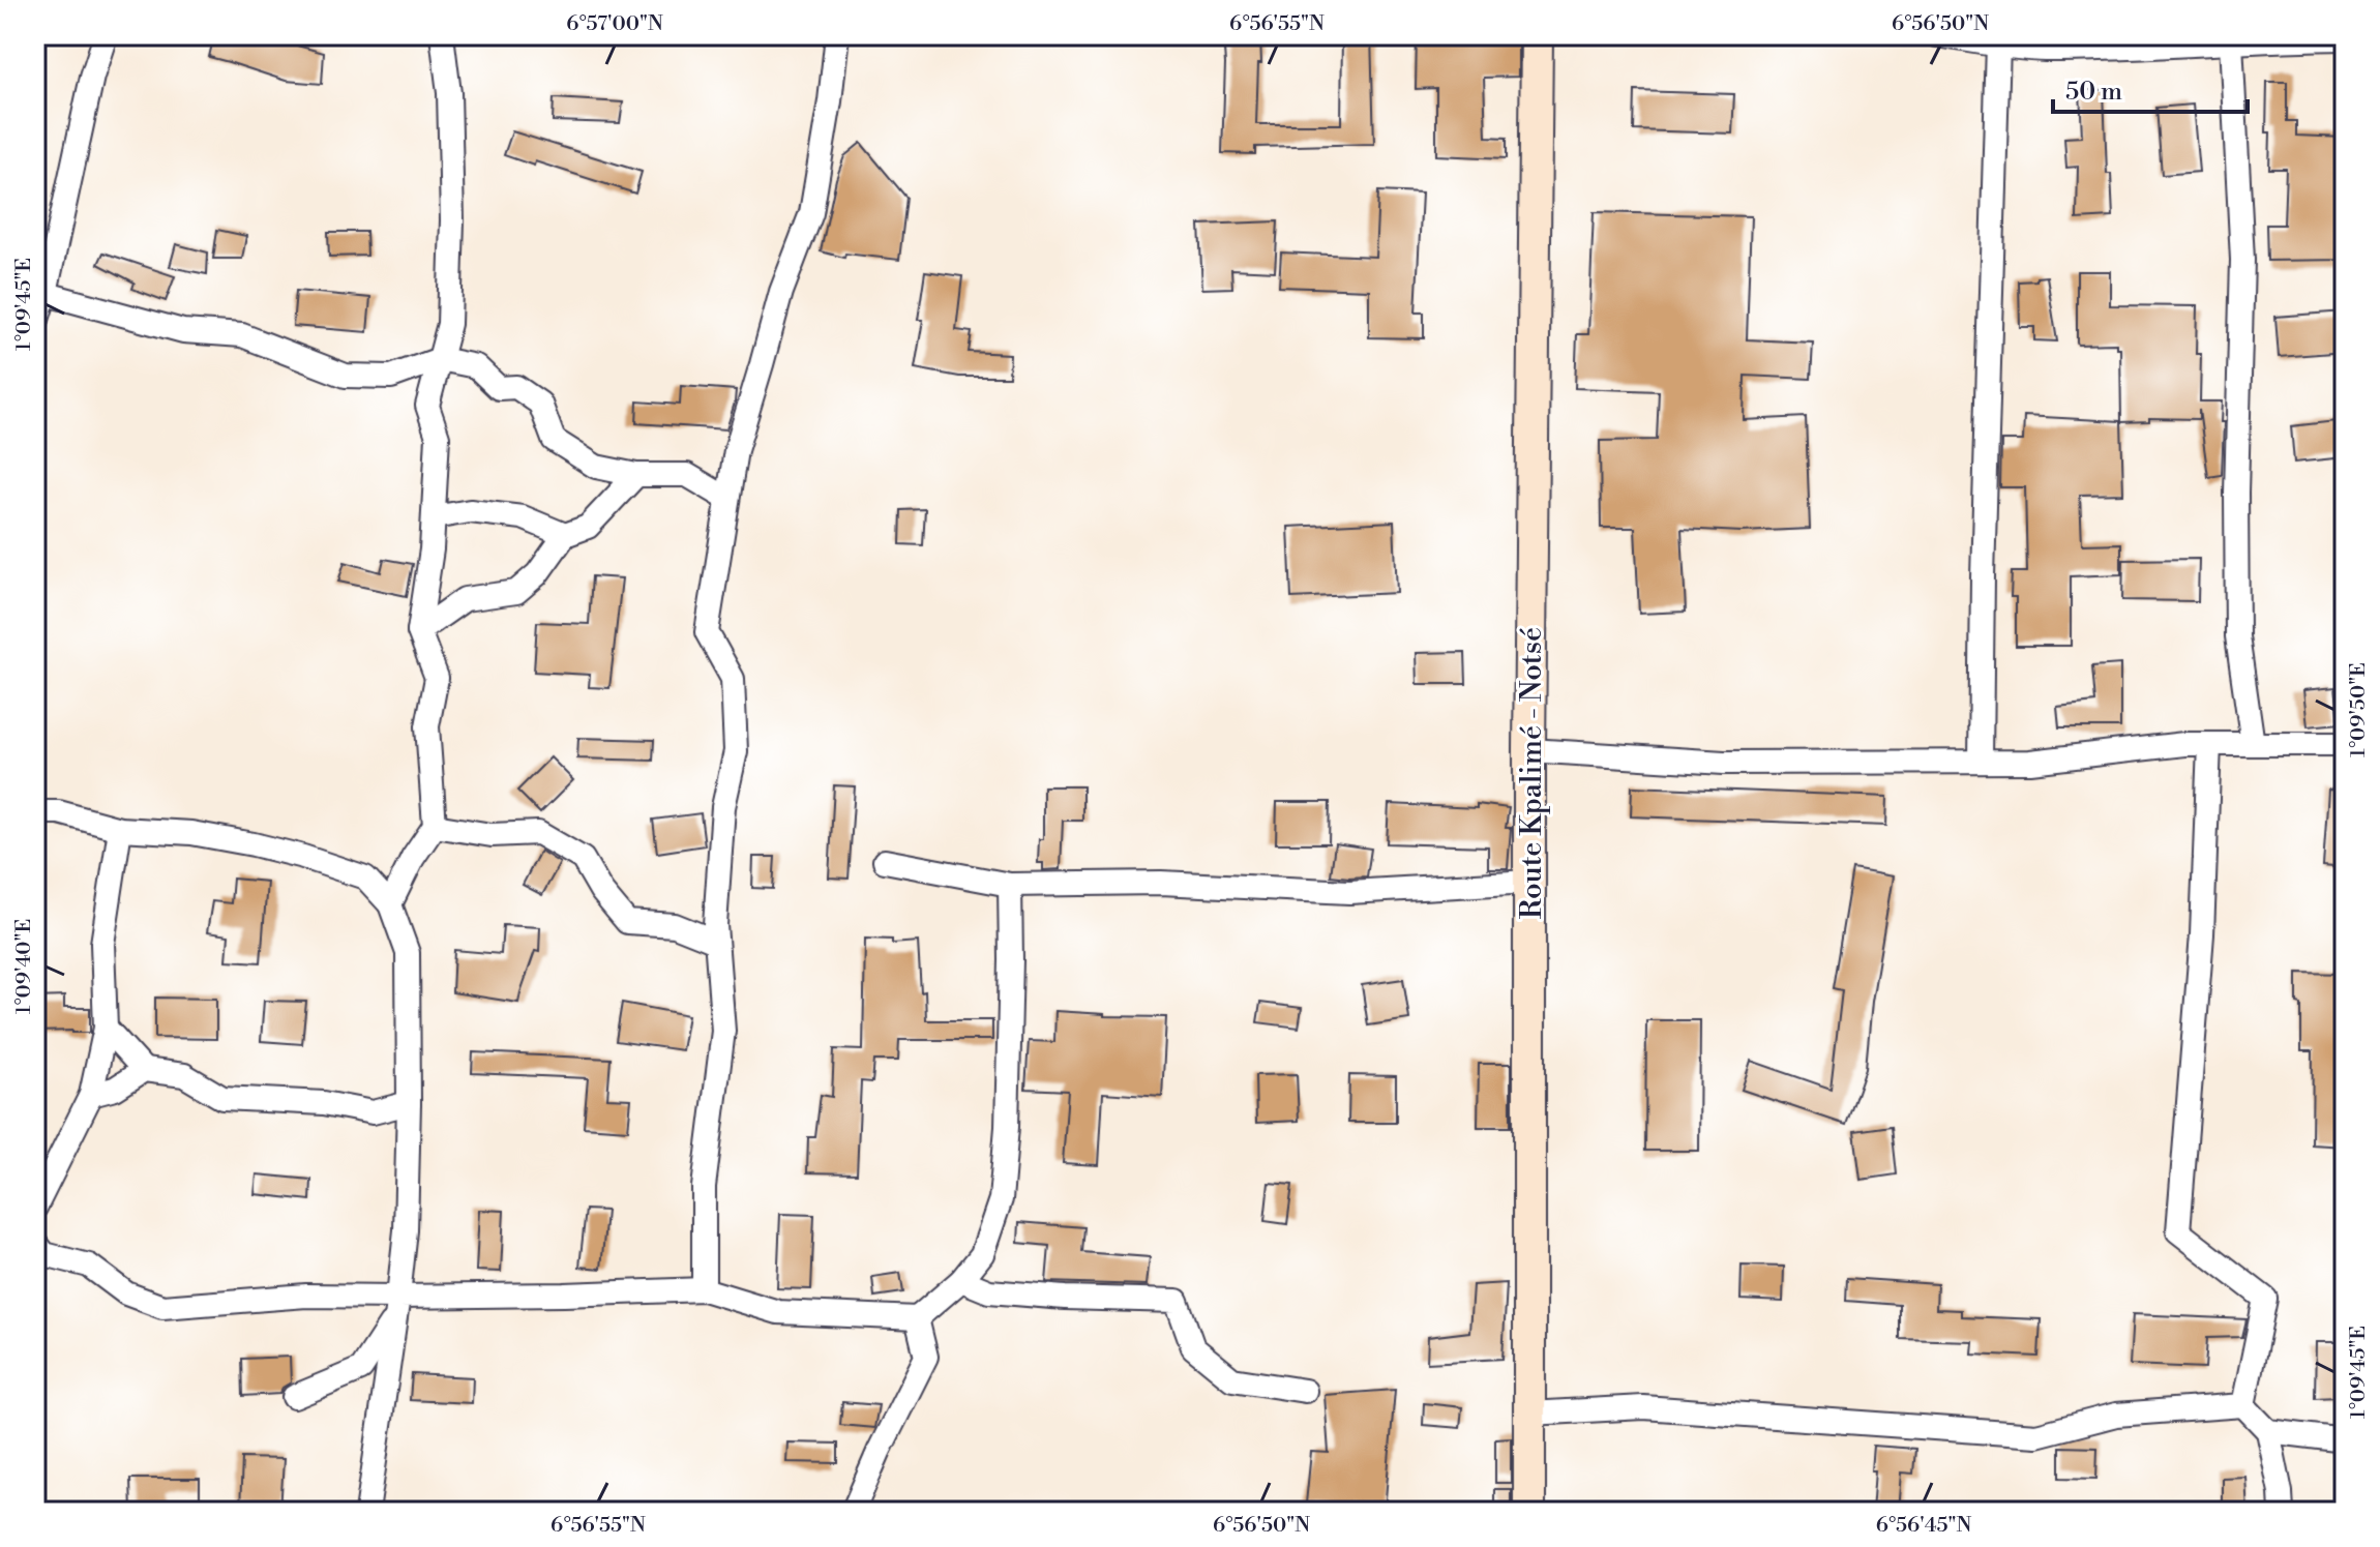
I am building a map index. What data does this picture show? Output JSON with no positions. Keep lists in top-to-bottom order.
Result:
{
  "streets": {
    "main road": ["Route Kpalimé - Notsé"]
  },
  "scale_bar": "50 m",
  "coordinates": [
    "6°57'00\"N",
    "6°56'55\"N",
    "6°56'50\"N",
    "1°09'45\"E",
    "1°09'50\"E",
    "1°09'40\"E",
    "6°56'45\"N"
  ]
}
